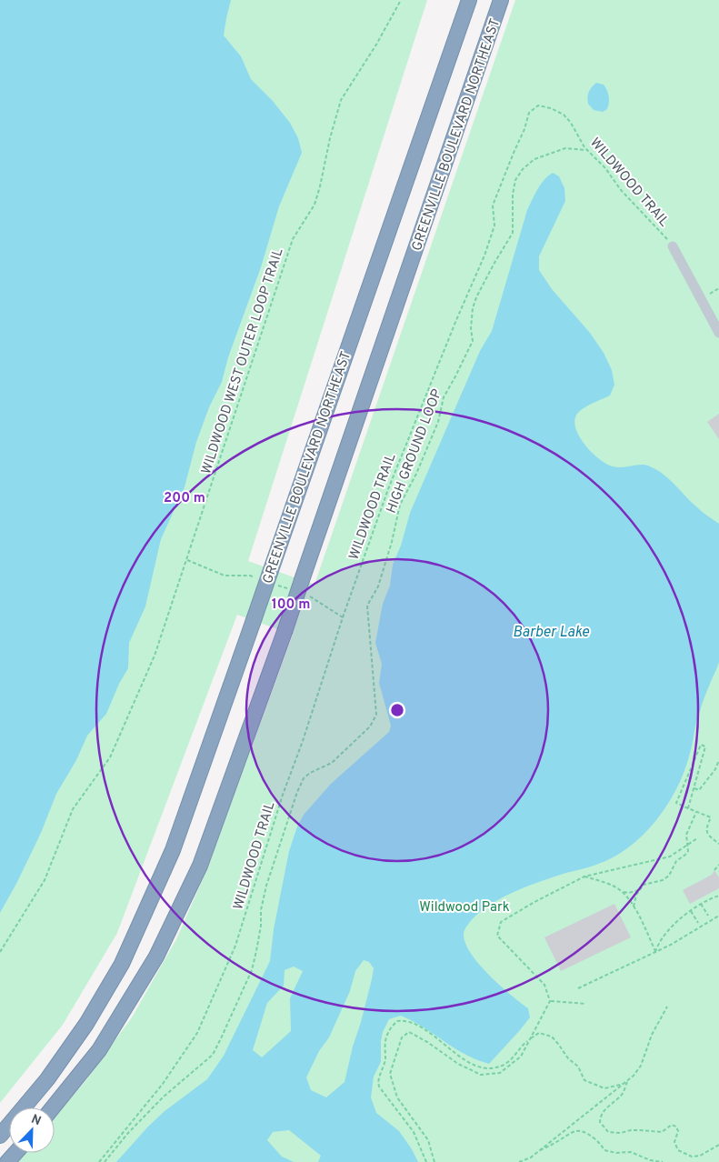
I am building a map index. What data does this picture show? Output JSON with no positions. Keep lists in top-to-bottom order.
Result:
{
  "streets": {
    "highway": ["GREENVILLE BOULEVARD NORTHEAST"],
    "path": ["WILDWOOD TRAIL", "WILDWOOD WEST OUTER LOOP TRAIL", "HIGH GROUND LOOP"]
  },
  "crossings": [
    ["WILDWOOD TRAIL", "HIGH GROUND LOOP"]
  ],
  "water": ["Barber Lake"],
  "parks": ["Wildwood Park"],
  "north": "top right",
  "rings": ["200 m", "100 m"]
}
